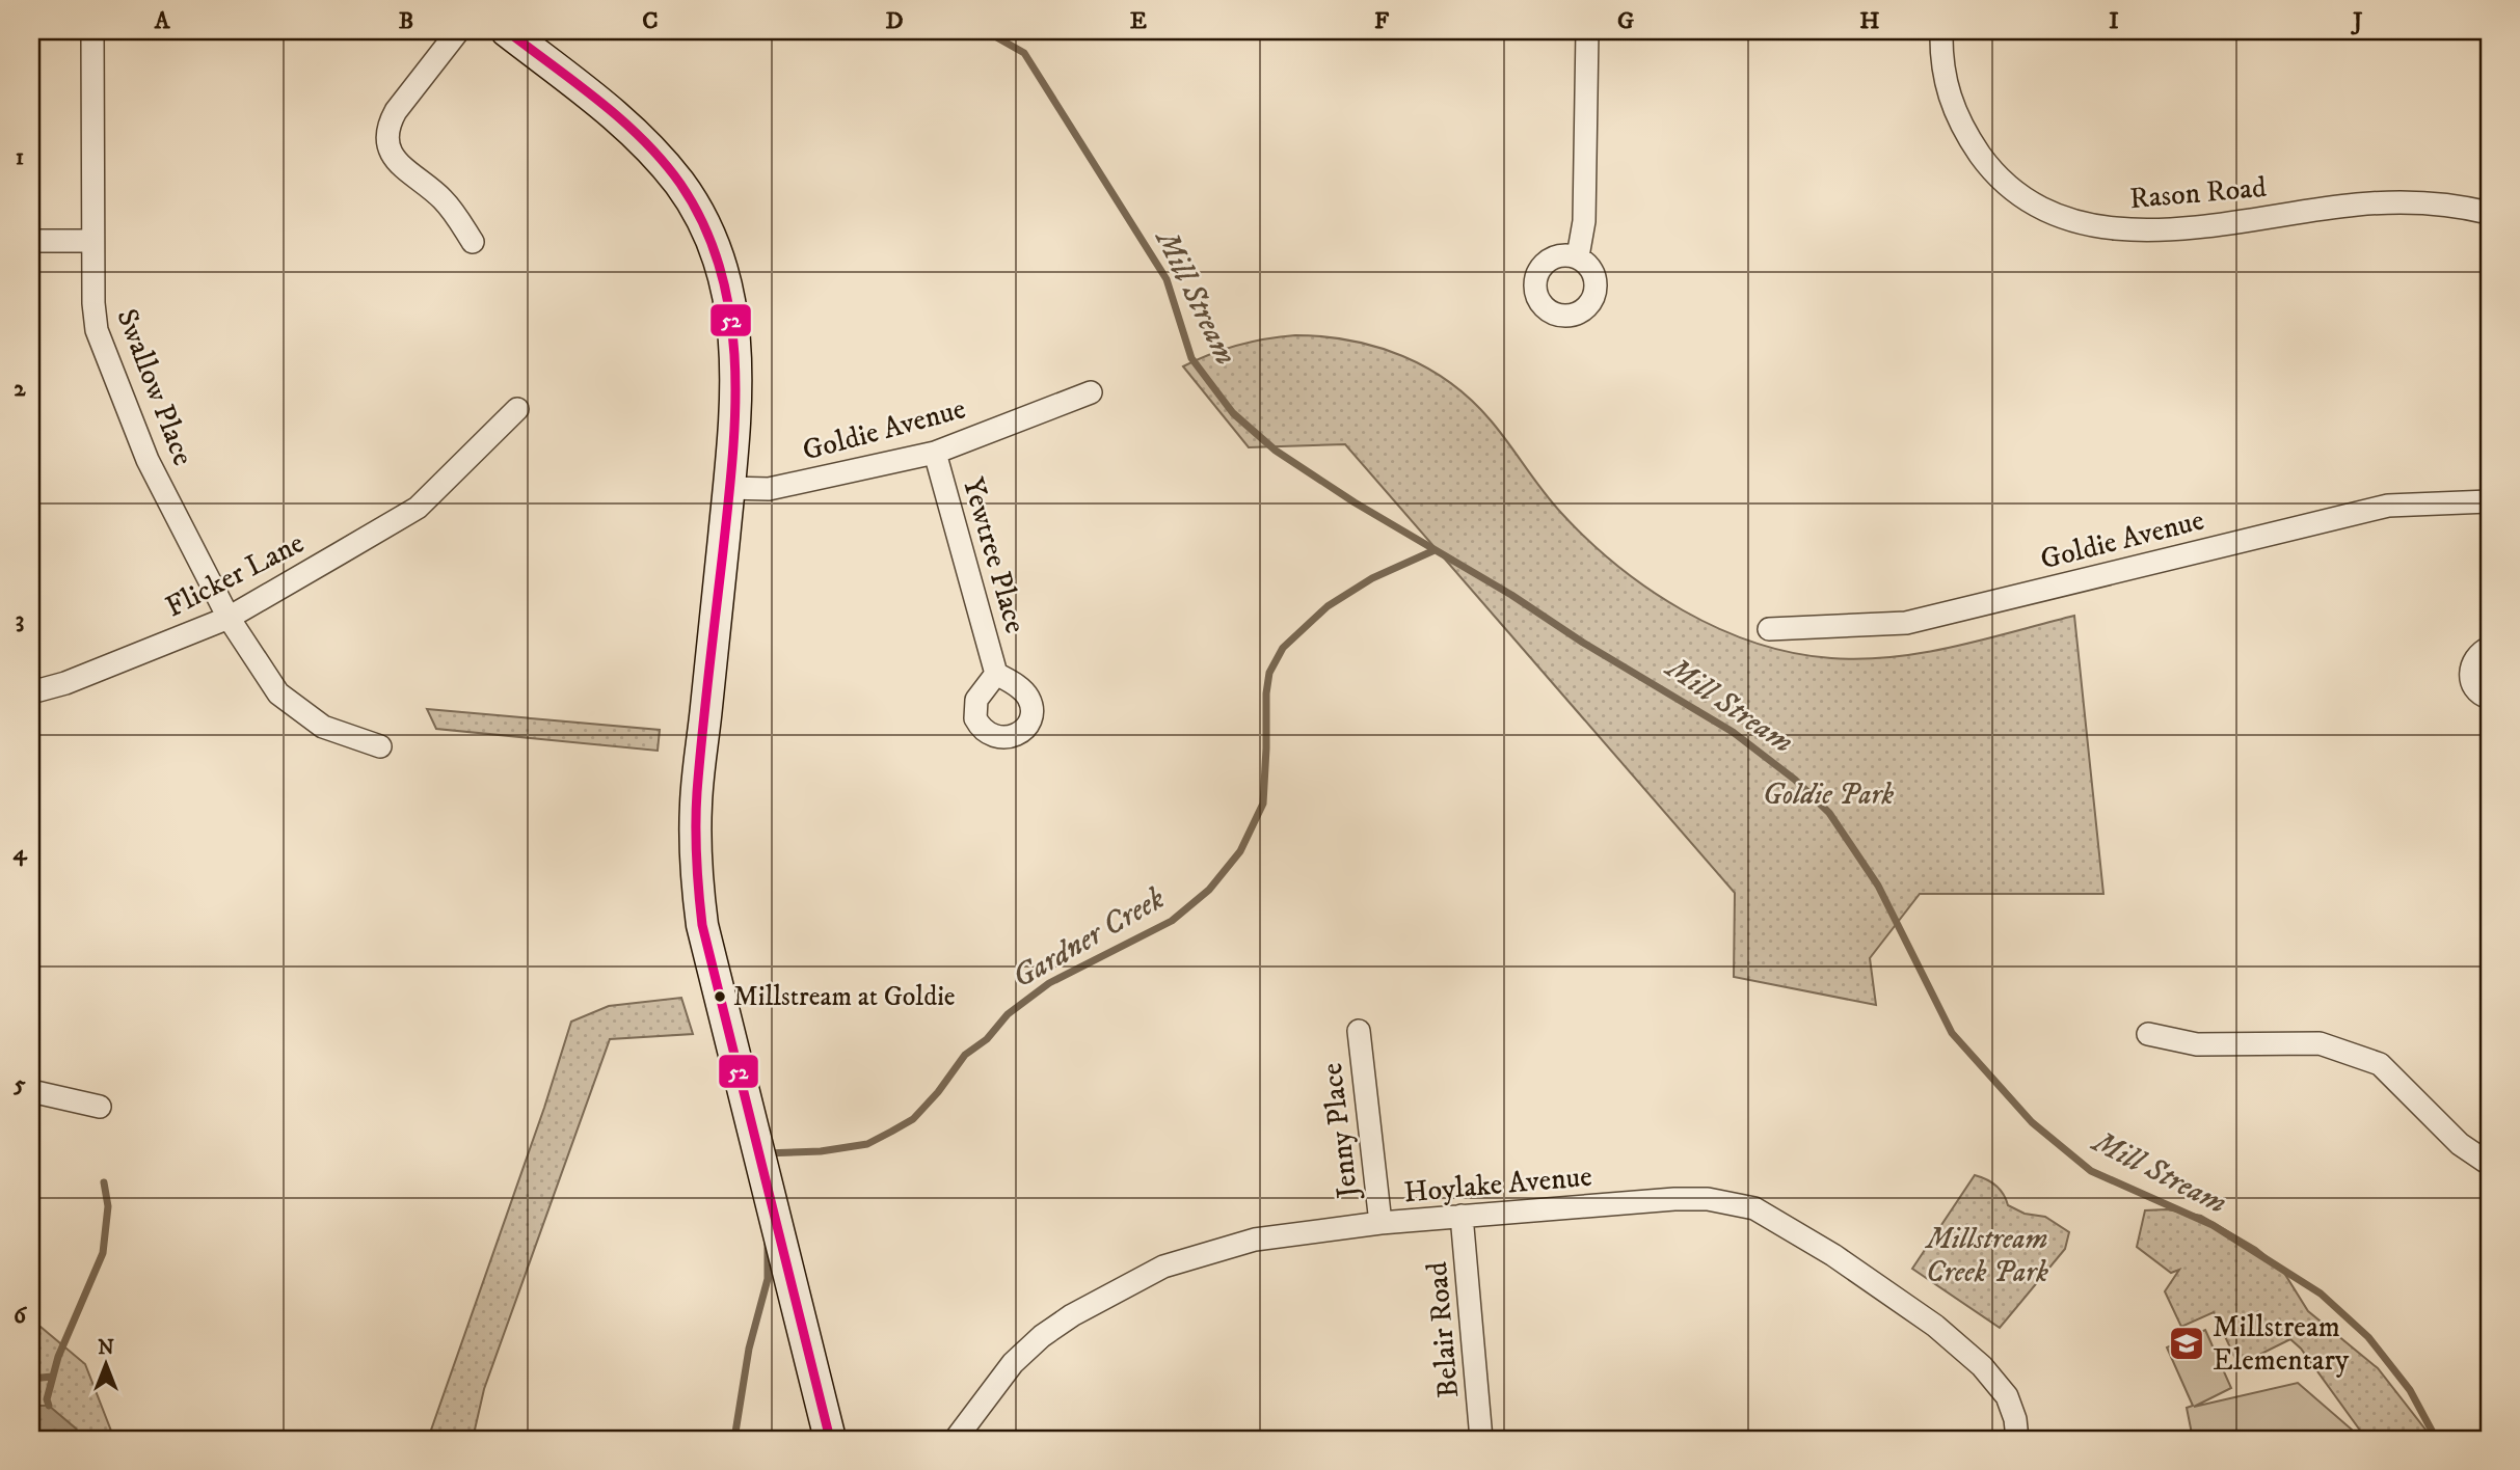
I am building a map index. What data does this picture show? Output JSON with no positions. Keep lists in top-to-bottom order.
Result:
{
  "streets": {
    "street": [
      "Rason Road",
      "Swallow Place",
      "Goldie Avenue",
      "Yewtree Place",
      "Flicker Lane",
      "Jenny Place",
      "Hoylake Avenue",
      "Belair Road"
    ]
  },
  "crossings": [
    ["Swallow Place", "Flicker Lane"],
    ["Goldie Avenue", "Yewtree Place"],
    ["Jenny Place", "Hoylake Avenue"],
    ["Hoylake Avenue", "Belair Road"]
  ],
  "water": ["Mill Stream", "Gardner Creek"],
  "parks": ["Goldie Park", "Millstream Creek Park"],
  "places": {
    "other": ["Millstream at Goldie"],
    "school or university": ["Millstream Elementary"]
  },
  "lines": ["transit line 52"],
  "north": "top",
  "grid": {
    "columns": [
      "A",
      "B",
      "C",
      "D",
      "E",
      "F",
      "G",
      "H",
      "I",
      "J"
    ],
    "rows": [
      "1",
      "2",
      "3",
      "4",
      "5",
      "6"
    ]
  }
}
